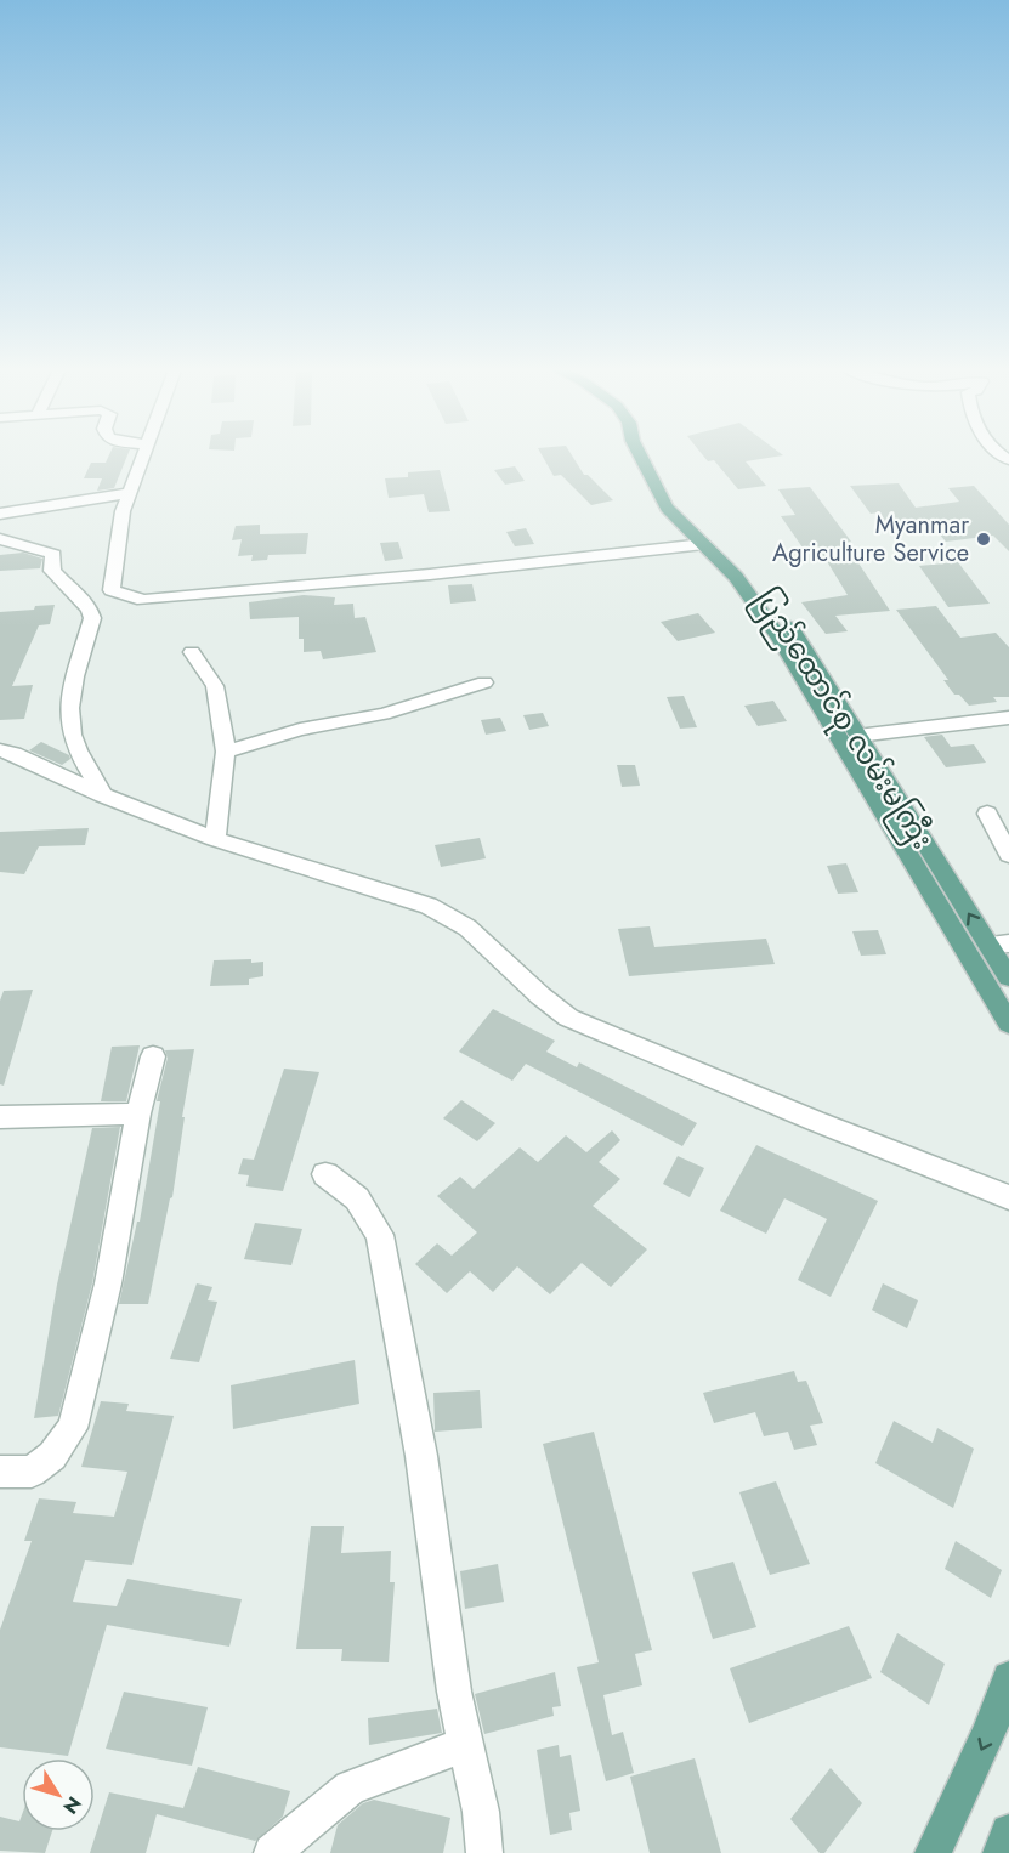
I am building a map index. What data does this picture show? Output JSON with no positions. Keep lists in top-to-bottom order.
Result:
{
  "streets": {
    "main road": ["ပြည်ထောင်စု လမ်းမကြီး"]
  },
  "places": ["Myanmar Agriculture Service"],
  "north": "bottom right"
}
